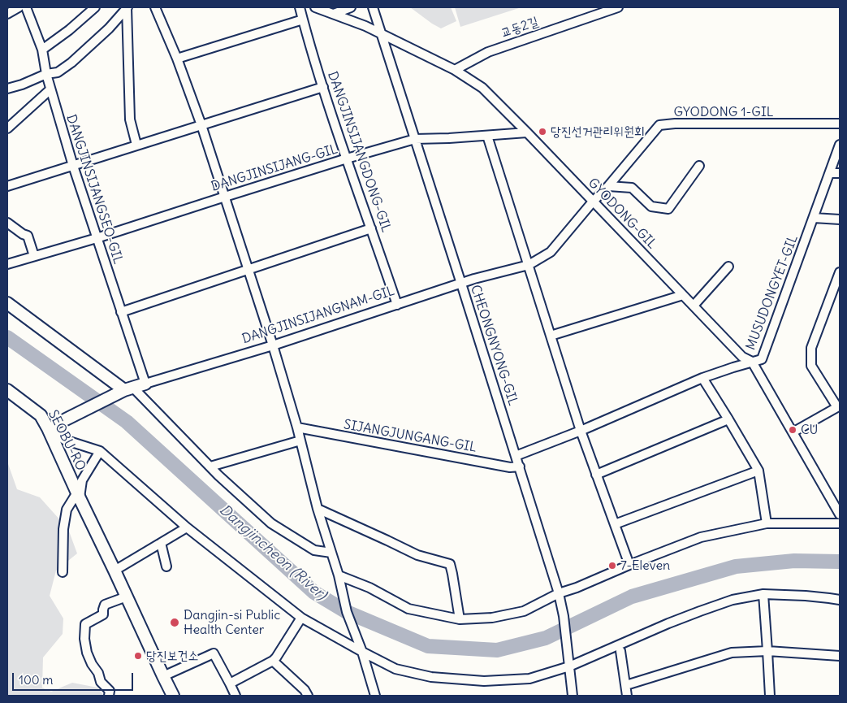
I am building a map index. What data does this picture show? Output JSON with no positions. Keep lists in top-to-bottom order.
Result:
{
  "streets": {
    "main road": ["DANGJINSIJANGNAM-GIL", "SEOBU-RO"],
    "street": [
      "교동2길",
      "GYODONG 1-GIL",
      "DANGJINSIJANGDONG-GIL",
      "DANGJINSIJANG-GIL",
      "DANGJINSIJANGSEO-GIL",
      "GYODONG-GIL",
      "MUSUDONGYET-GIL",
      "CHEONGNYONG-GIL",
      "SIJANGJUNGANG-GIL"
    ]
  },
  "crossings": [
    ["교동2길", "GYODONG-GIL"],
    ["GYODONG 1-GIL", "GYODONG-GIL"],
    ["GYODONG 1-GIL", "DANGJINSIJANGNAM-GIL"],
    ["DANGJINSIJANGDONG-GIL", "DANGJINSIJANG-GIL"],
    ["DANGJINSIJANGDONG-GIL", "DANGJINSIJANGNAM-GIL"],
    ["DANGJINSIJANG-GIL", "DANGJINSIJANGSEO-GIL"],
    ["DANGJINSIJANG-GIL", "GYODONG-GIL"],
    ["DANGJINSIJANG-GIL", "CHEONGNYONG-GIL"],
    ["DANGJINSIJANGSEO-GIL", "DANGJINSIJANGNAM-GIL"],
    ["GYODONG-GIL", "MUSUDONGYET-GIL"],
    ["GYODONG-GIL", "DANGJINSIJANGNAM-GIL"],
    ["GYODONG-GIL", "CHEONGNYONG-GIL"],
    ["MUSUDONGYET-GIL", "CHEONGNYONG-GIL"],
    ["DANGJINSIJANGNAM-GIL", "CHEONGNYONG-GIL"],
    ["CHEONGNYONG-GIL", "SIJANGJUNGANG-GIL"]
  ],
  "water": ["Dangjincheon (River)"],
  "places": [
    "당진선거관리위원회",
    "CU",
    "7-Eleven",
    "Dangjin-si Public Health Center",
    "당진보건소"
  ],
  "scale_bar": "100 m"
}
